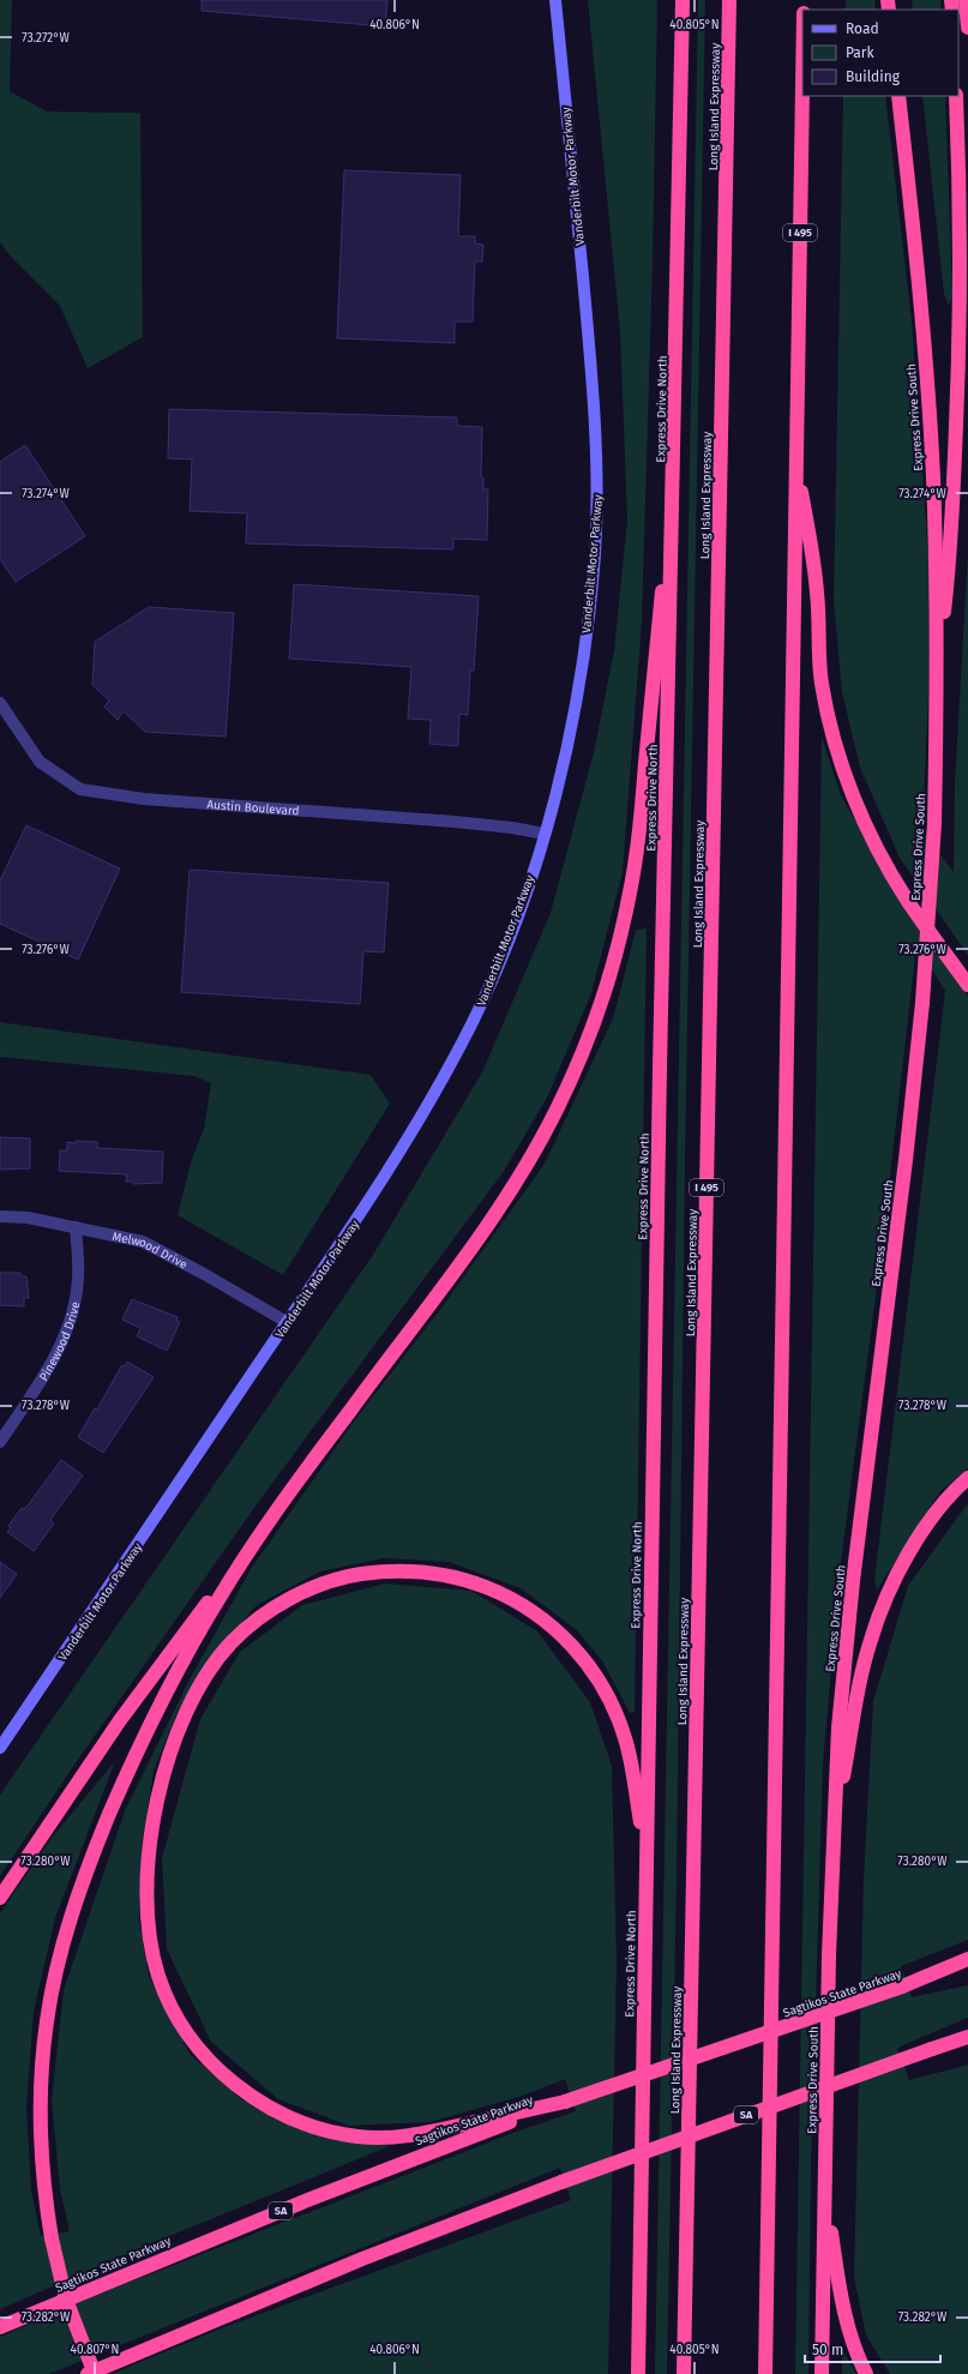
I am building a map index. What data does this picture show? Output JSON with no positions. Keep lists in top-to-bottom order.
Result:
{
  "streets": {
    "highway": [
      "Long Island Expressway",
      "I 495",
      "Express Drive North",
      "Express Drive South",
      "Sagtikos State Parkway",
      "SA"
    ],
    "main road": ["Vanderbilt Motor Parkway"],
    "street": ["Austin Boulevard", "Melwood Drive", "Pinewood Drive"]
  },
  "crossings": [
    ["Vanderbilt Motor Parkway", "Austin Boulevard"],
    ["Vanderbilt Motor Parkway", "Melwood Drive"],
    ["Melwood Drive", "Pinewood Drive"]
  ],
  "legend": ["Road", "Park", "Building"],
  "scale_bar": "50 m",
  "coordinates": [
    "40.806°N",
    "40.805°N",
    "73.272°W",
    "73.274°W",
    "73.276°W",
    "73.278°W",
    "73.280°W",
    "73.282°W",
    "40.807°N"
  ]
}
